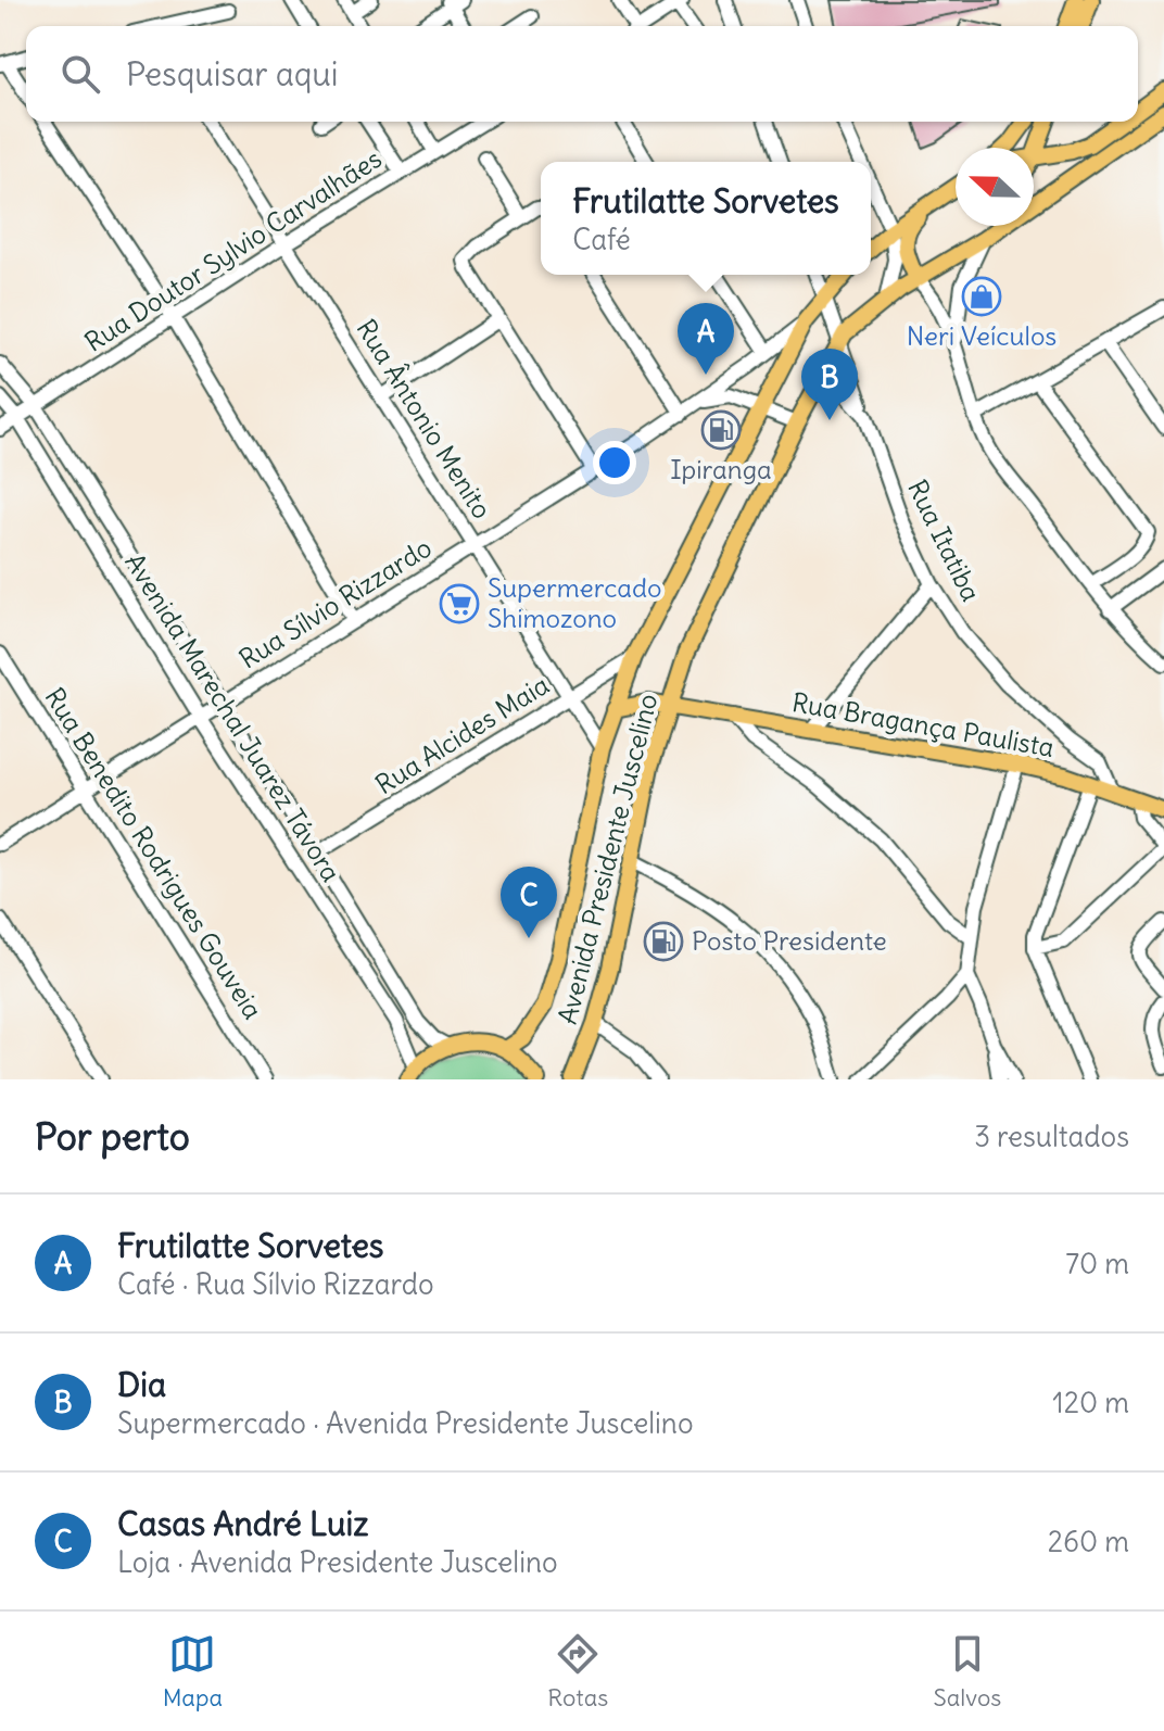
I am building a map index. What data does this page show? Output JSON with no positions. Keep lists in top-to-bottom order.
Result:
{
  "streets": {
    "main road": ["Rua Bragança Paulista", "Avenida Presidente Juscelino"],
    "street": [
      "Rua Doutor Sylvio Carvalhães",
      "Rua Ântonio Menito",
      "Rua Itatiba",
      "Rua Sílvio Rizzardo",
      "Avenida Marechal Juarez Távora",
      "Rua Alcides Maia",
      "Rua Benedito Rodrigues Gouveia"
    ]
  },
  "crossings": [
    ["Rua Doutor Sylvio Carvalhães", "Rua Ântonio Menito"],
    ["Rua Doutor Sylvio Carvalhães", "Avenida Marechal Juarez Távora"],
    ["Rua Ântonio Menito", "Rua Sílvio Rizzardo"],
    ["Rua Ântonio Menito", "Rua Alcides Maia"],
    ["Rua Ântonio Menito", "Avenida Presidente Juscelino"],
    ["Rua Itatiba", "Rua Bragança Paulista"],
    ["Rua Itatiba", "Avenida Presidente Juscelino"],
    ["Rua Sílvio Rizzardo", "Avenida Marechal Juarez Távora"],
    ["Rua Sílvio Rizzardo", "Rua Benedito Rodrigues Gouveia"],
    ["Rua Sílvio Rizzardo", "Avenida Presidente Juscelino"],
    ["Avenida Marechal Juarez Távora", "Rua Alcides Maia"],
    ["Rua Bragança Paulista", "Avenida Presidente Juscelino"],
    ["Rua Alcides Maia", "Avenida Presidente Juscelino"]
  ],
  "places": {
    "shop": ["Neri Veículos"],
    "fuel station": ["Ipiranga", "Posto Presidente"],
    "supermarket": ["Supermercado Shimozono"]
  },
  "north": "left",
  "page": {
    "search": "Pesquisar aqui",
    "popup": ["Frutilatte Sorvetes", "Café"],
    "pins": ["A", "B", "C"],
    "heading": ["Por perto", "3 resultados"],
    "list": [
      {
        "mark": "A",
        "name": "Frutilatte Sorvetes",
        "note": "Café · Rua Sílvio Rizzardo",
        "value": "70 m"
      },
      {
        "mark": "B",
        "name": "Dia",
        "note": "Supermercado · Avenida Presidente Juscelino",
        "value": "120 m"
      },
      {
        "mark": "C",
        "name": "Casas André Luiz",
        "note": "Loja · Avenida Presidente Juscelino",
        "value": "260 m"
      }
    ],
    "nav": ["Mapa", "Rotas", "Salvos"]
  }
}
